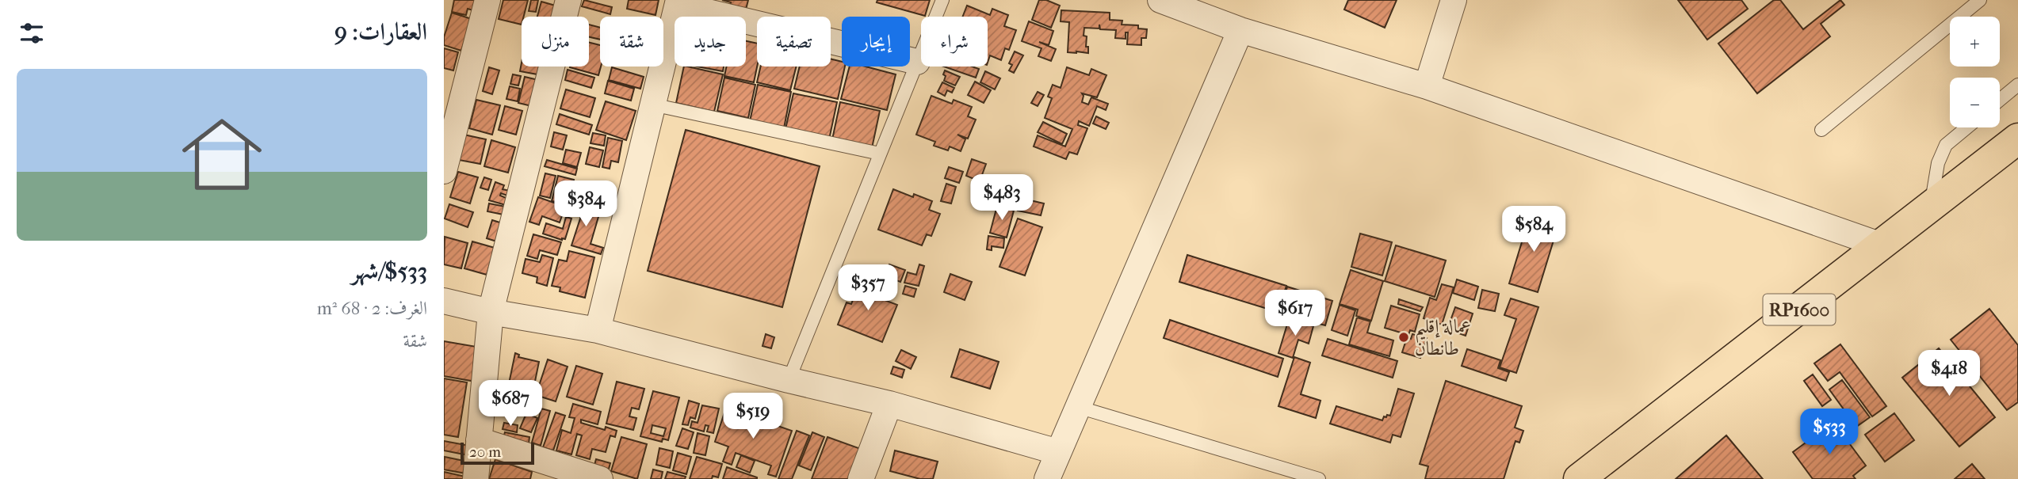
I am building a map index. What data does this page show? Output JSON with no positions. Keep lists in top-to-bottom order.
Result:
{
  "streets": {
    "main road": ["RP1600"]
  },
  "places": ["عمالة إقليم طانطان"],
  "scale_bar": "20 m",
  "page": {
    "heading": "العقارات: 9",
    "map_buttons": ["+", "−"],
    "chip": [
      "شراء",
      "إيجار",
      "تصفية",
      "جديد",
      "شقة",
      "منزل"
    ],
    "list": [
      {
        "name": "$533/شهر",
        "note": "الغرف: 2 · 68 m² · شقة"
      }
    ],
    "price": [
      "$483",
      "$384",
      "$584",
      "$357",
      "$617",
      "$418",
      "$687",
      "$519",
      "$533"
    ],
    "scale": "20 m"
  }
}
